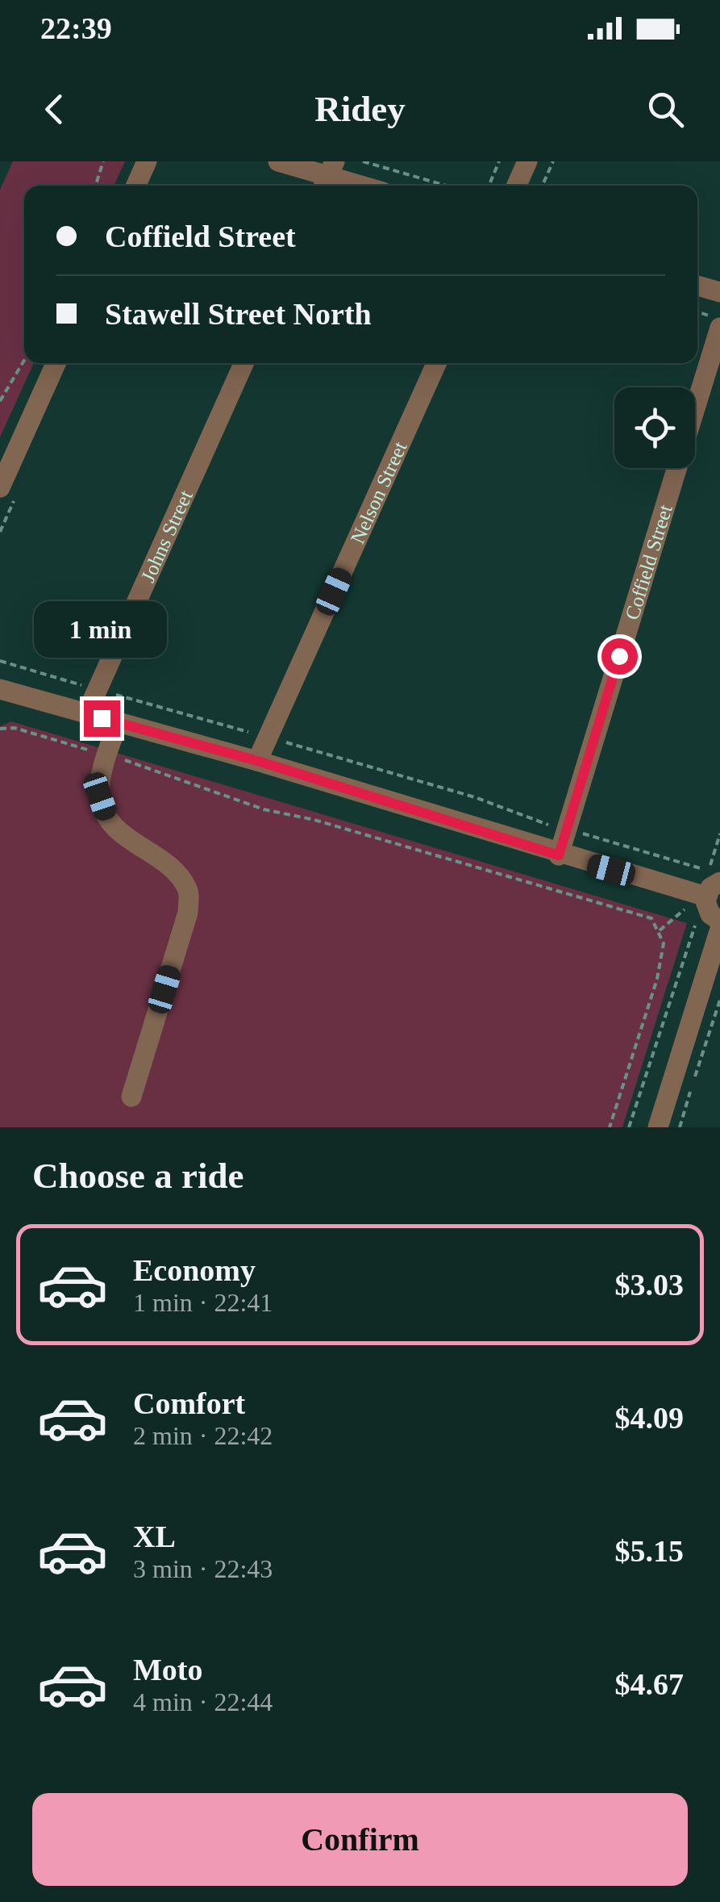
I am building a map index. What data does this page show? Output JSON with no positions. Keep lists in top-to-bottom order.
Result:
{
  "streets": {
    "street": ["Nelson Street", "Johns Street", "Coffield Street"]
  },
  "page": {
    "status": "22:39",
    "header": "Ridey",
    "banner": ["Coffield Street", "Stawell Street North"],
    "bubble": "1 min",
    "heading": "Choose a ride",
    "list": [
      {
        "name": "Economy",
        "note": "1 min · 22:41",
        "value": "$3.03"
      },
      {
        "name": "Comfort",
        "note": "2 min · 22:42",
        "value": "$4.09"
      },
      {
        "name": "XL",
        "note": "3 min · 22:43",
        "value": "$5.15"
      },
      {
        "name": "Moto",
        "note": "4 min · 22:44",
        "value": "$4.67"
      }
    ],
    "buttons": "Confirm"
  }
}
